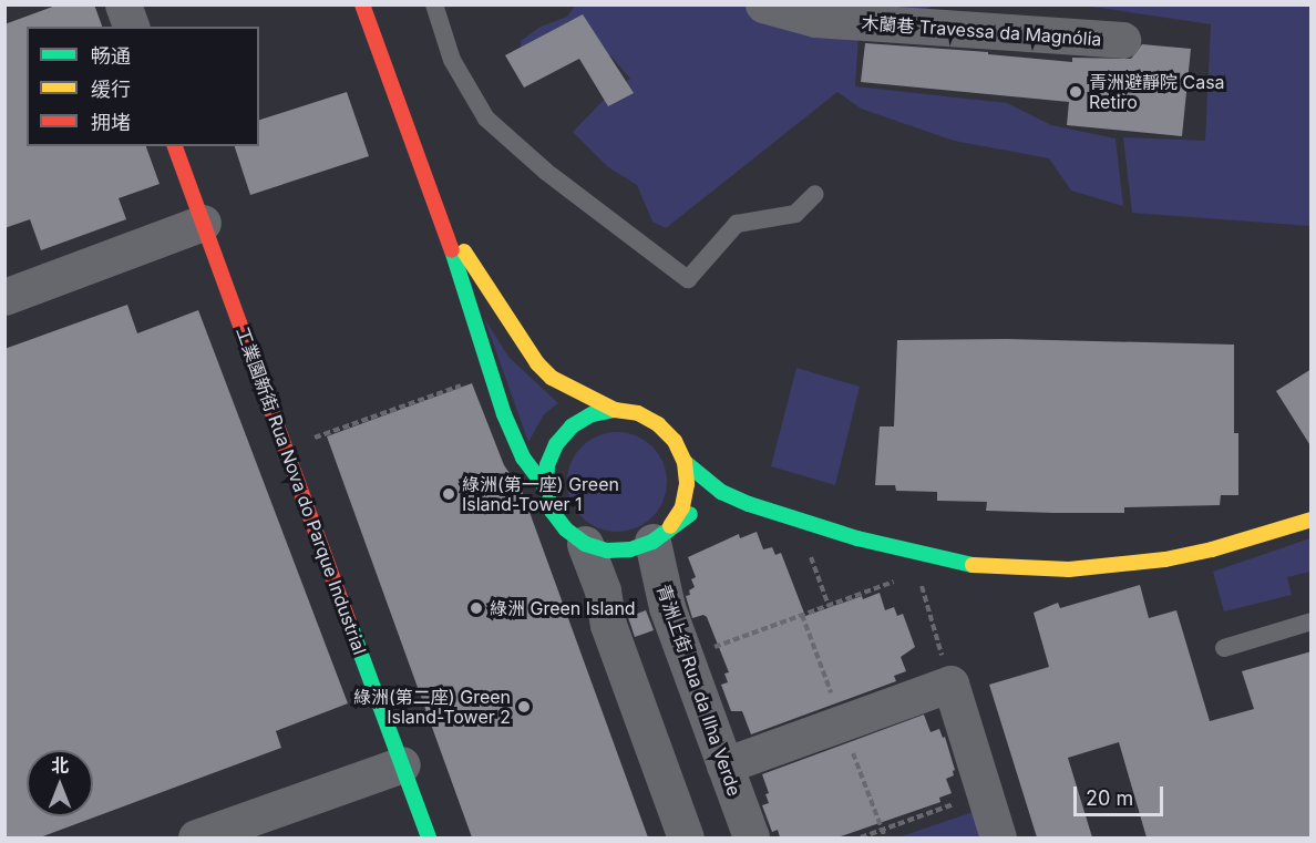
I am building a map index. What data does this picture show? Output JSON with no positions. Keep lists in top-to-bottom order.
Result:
{
  "streets": {
    "main road": ["工業園新街 Rua Nova do Parque Industrial"],
    "street": ["木蘭巷 Travessa da Magnólia", "青洲上街 Rua da Ilha Verde"]
  },
  "places": [
    "青洲避靜院 Casa Retiro",
    "綠洲(第一座) Green Island-Tower 1",
    "綠洲 Green Island",
    "綠洲(第二座) Green Island-Tower 2"
  ],
  "legend": ["畅通", "缓行", "拥堵"],
  "scale_bar": "20 m",
  "north": "top"
}
